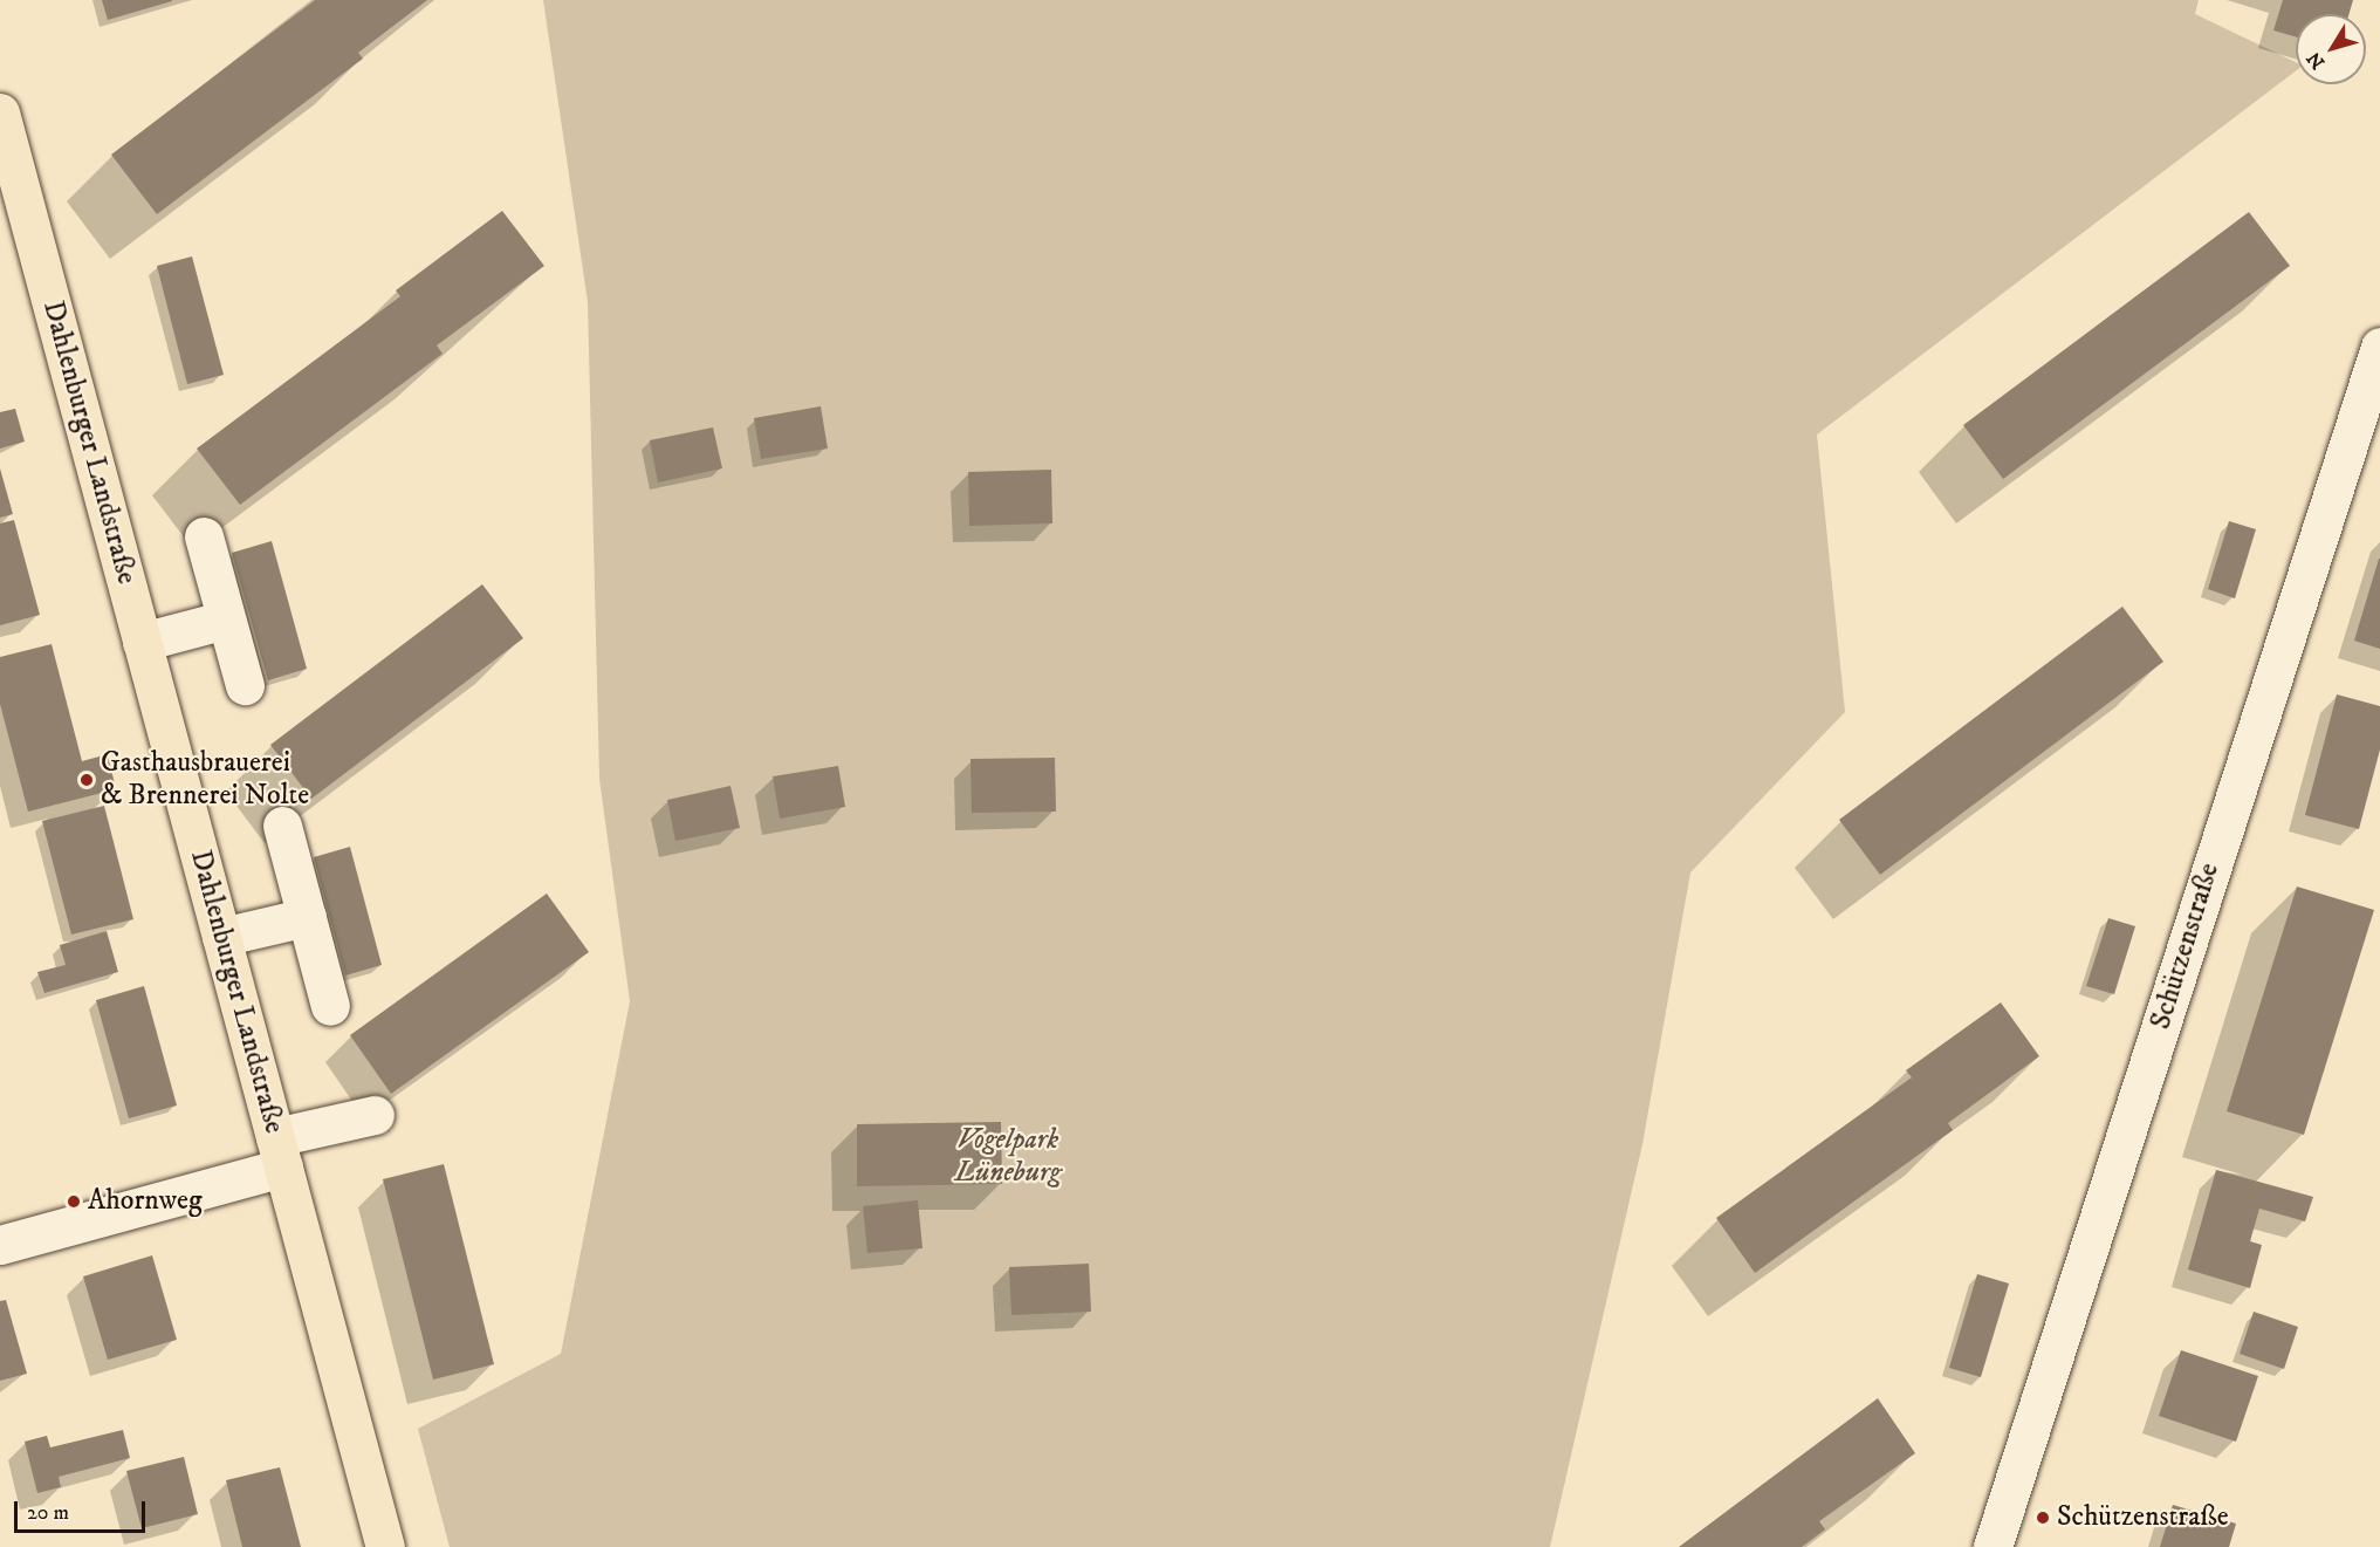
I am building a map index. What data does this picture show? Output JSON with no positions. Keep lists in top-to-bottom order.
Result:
{
  "streets": {
    "main road": ["Dahlenburger Landstraße"],
    "street": ["Schützenstraße"]
  },
  "parks": ["Vogelpark Lüneburg"],
  "places": ["Gasthausbrauerei & Brennerei Nolte", "Ahornweg", "Schützenstraße"],
  "scale_bar": "20 m",
  "north": "bottom left"
}
